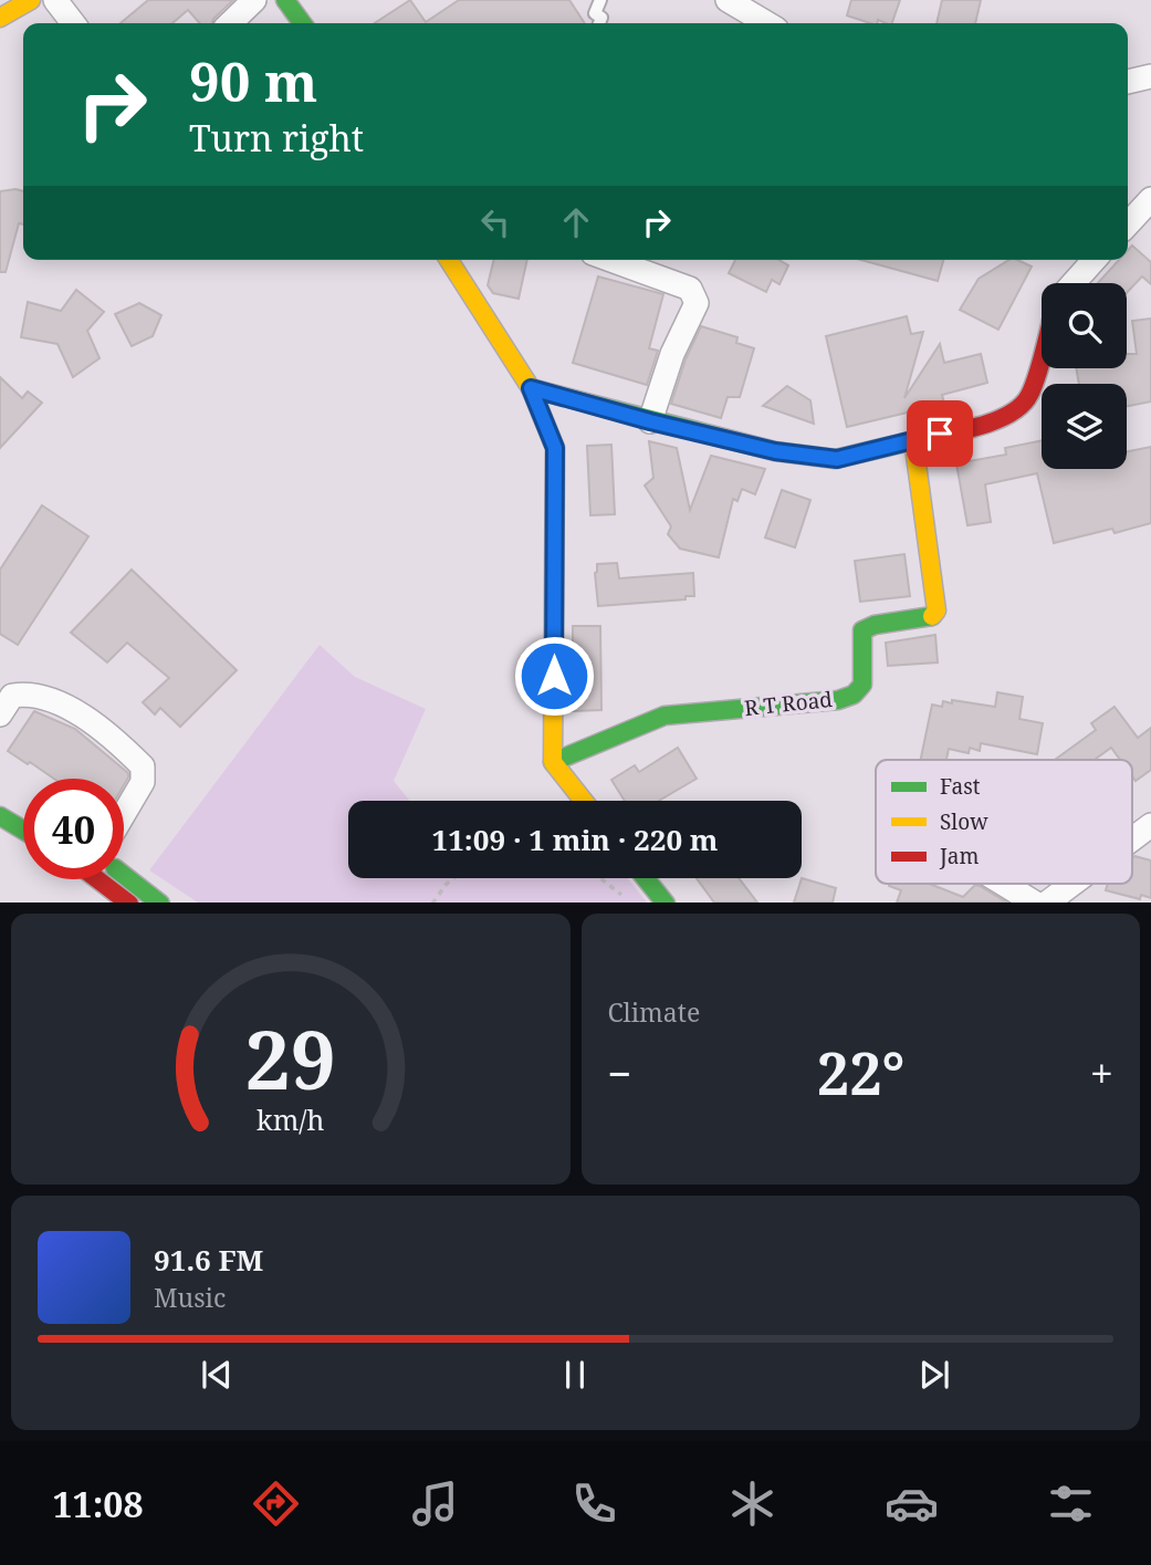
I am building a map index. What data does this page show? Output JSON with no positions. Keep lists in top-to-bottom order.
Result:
{
  "streets": {
    "street": ["R T Road"]
  },
  "legend": ["Fast", "Slow", "Jam"],
  "page": {
    "turn": ["90 m", "Turn right"],
    "limit": "40",
    "trip": "11:09 · 1 min · 220 m",
    "tile": "Climate",
    "heat": ["−", "22°", "+"],
    "song": ["91.6 FM", "Music"],
    "tabs": "11:08",
    "gauge": ["29", "km/h"]
  }
}
